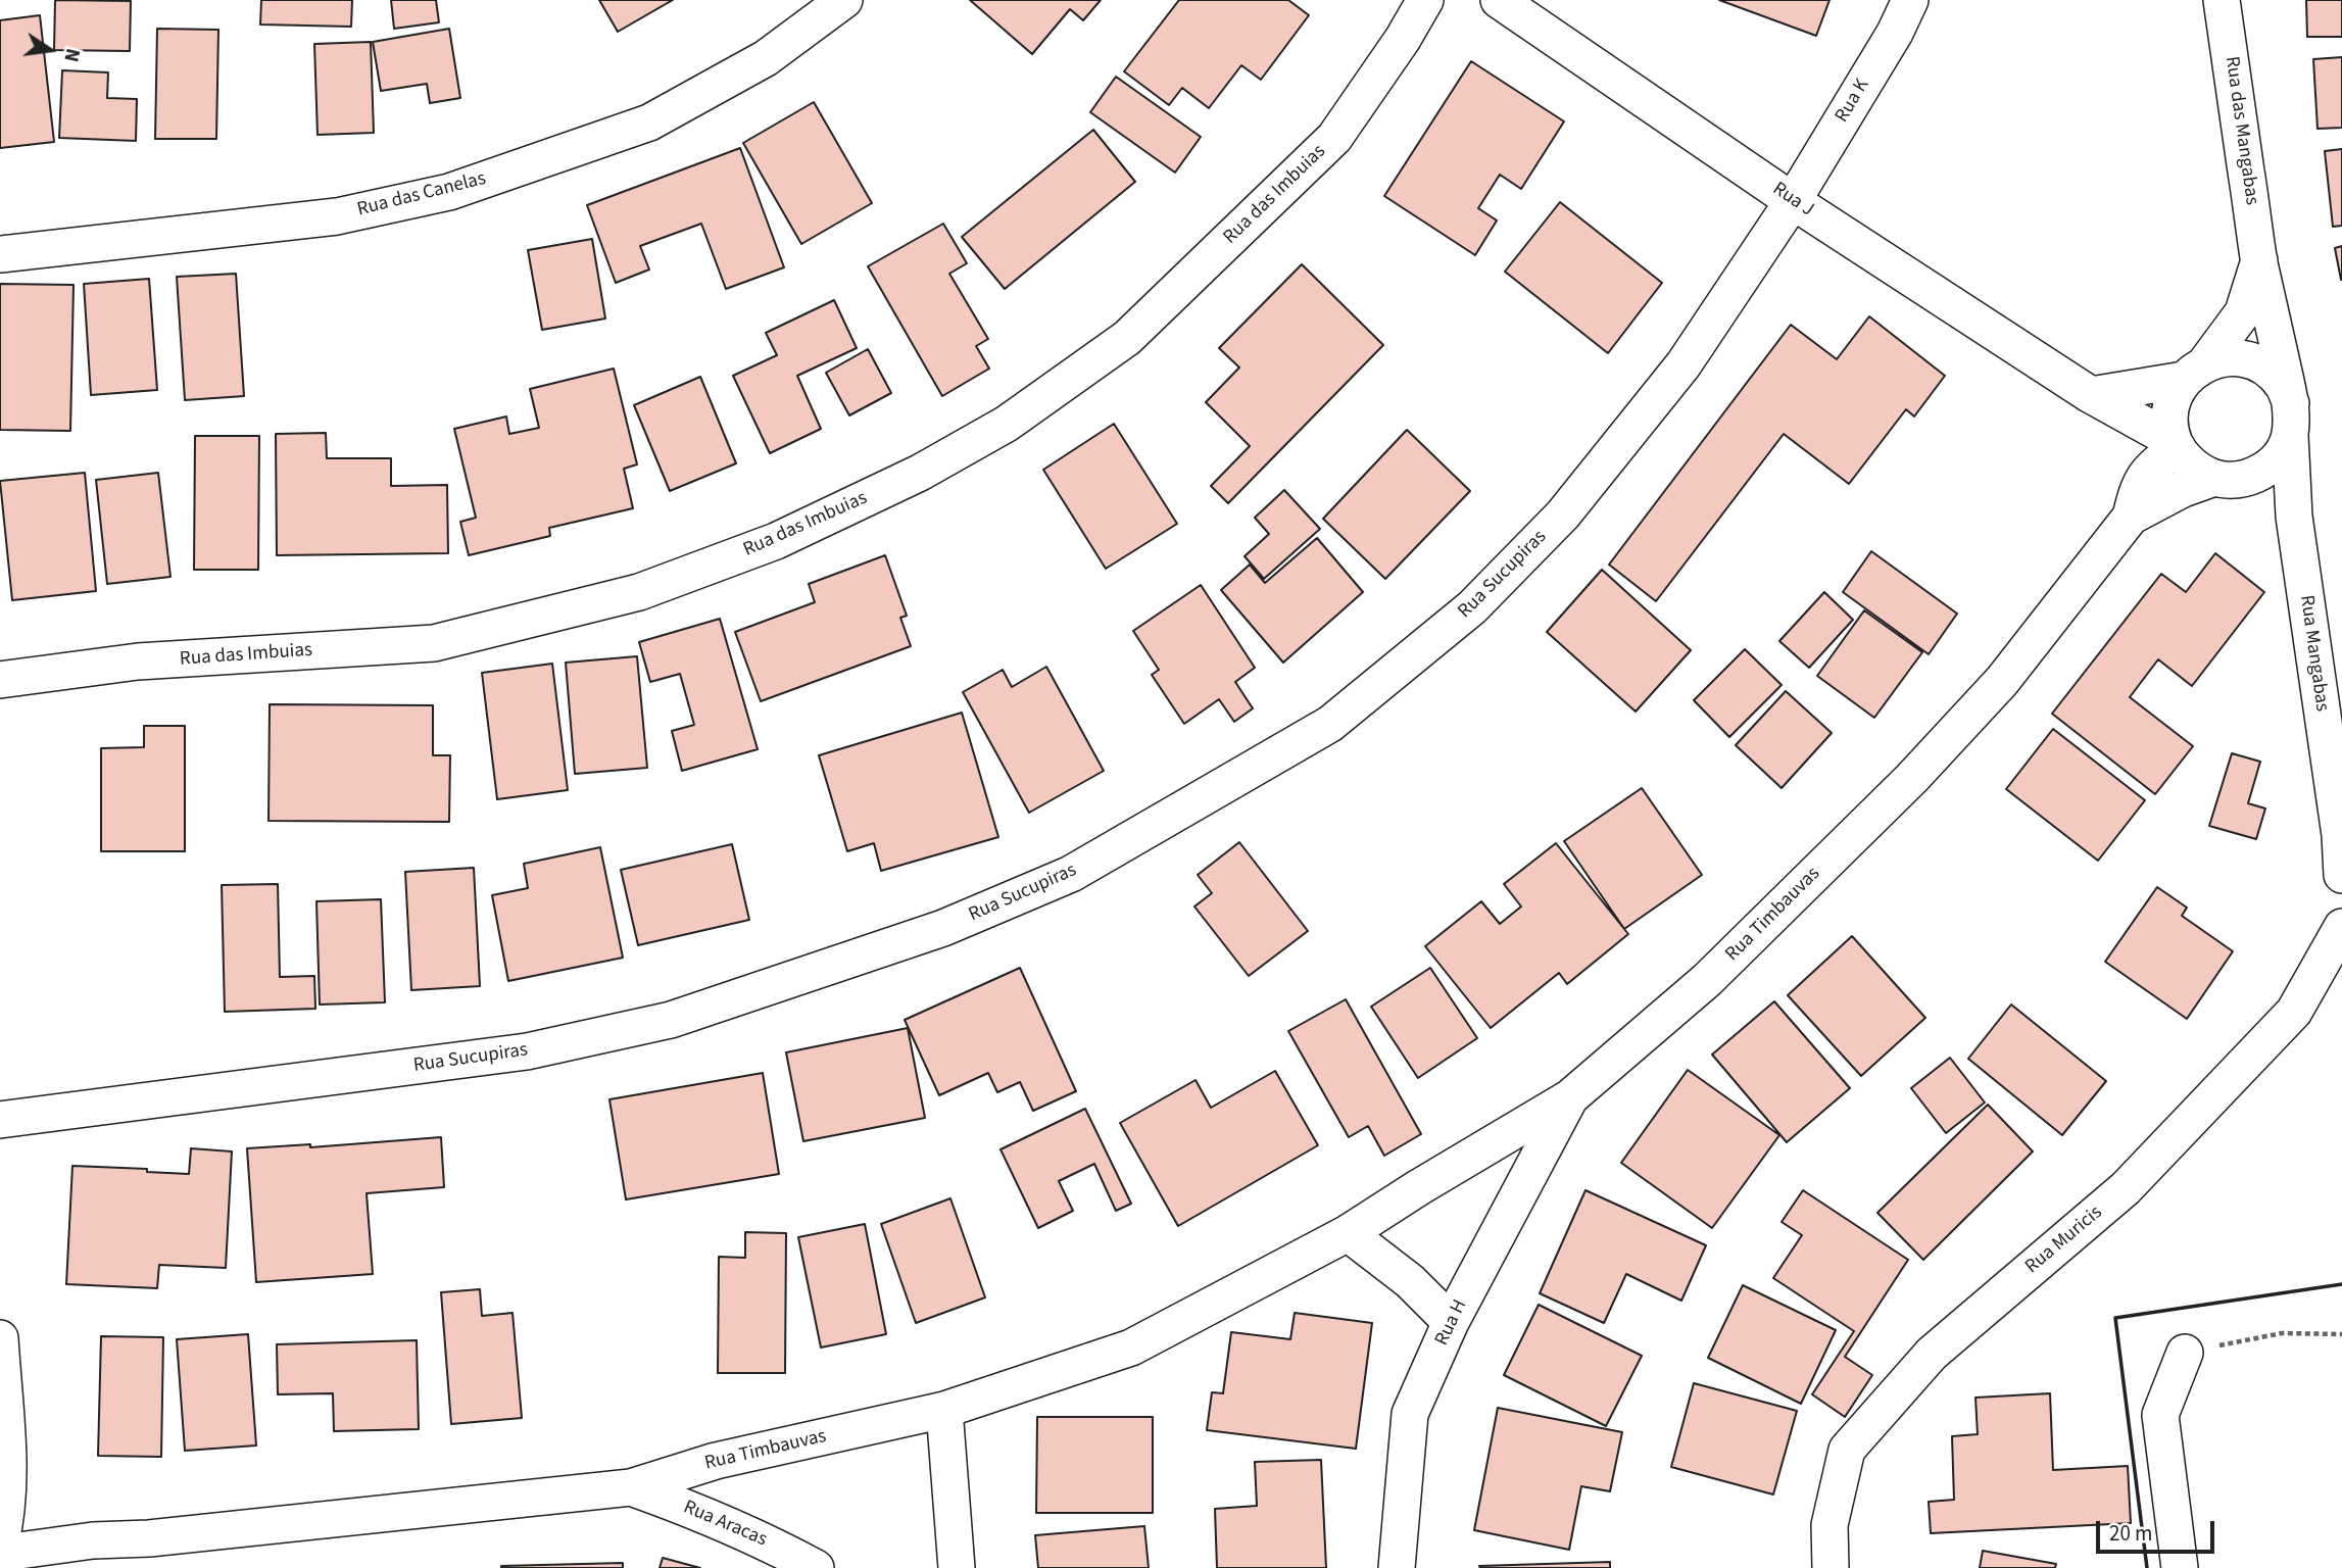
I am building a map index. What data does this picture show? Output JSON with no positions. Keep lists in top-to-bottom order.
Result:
{
  "streets": {
    "street": [
      "Rua K",
      "Rua das Mangabas",
      "Rua das Canelas",
      "Rua das Imbuias",
      "Rua J",
      "Rua Sucupiras",
      "Rua Mangabas",
      "Rua Timbauvas",
      "Rua Muricis",
      "Rua H",
      "Rua Aracas"
    ]
  },
  "crossings": [
    ["Rua K", "Rua J"],
    ["Rua K", "Rua Sucupiras"],
    ["Rua das Mangabas", "Rua J"],
    ["Rua das Mangabas", "Rua Mangabas"],
    ["Rua J", "Rua Sucupiras"],
    ["Rua J", "Rua Mangabas"],
    ["Rua Timbauvas", "Rua H"],
    ["Rua Timbauvas", "Rua Aracas"]
  ],
  "scale_bar": "20 m",
  "north": "right"
}
